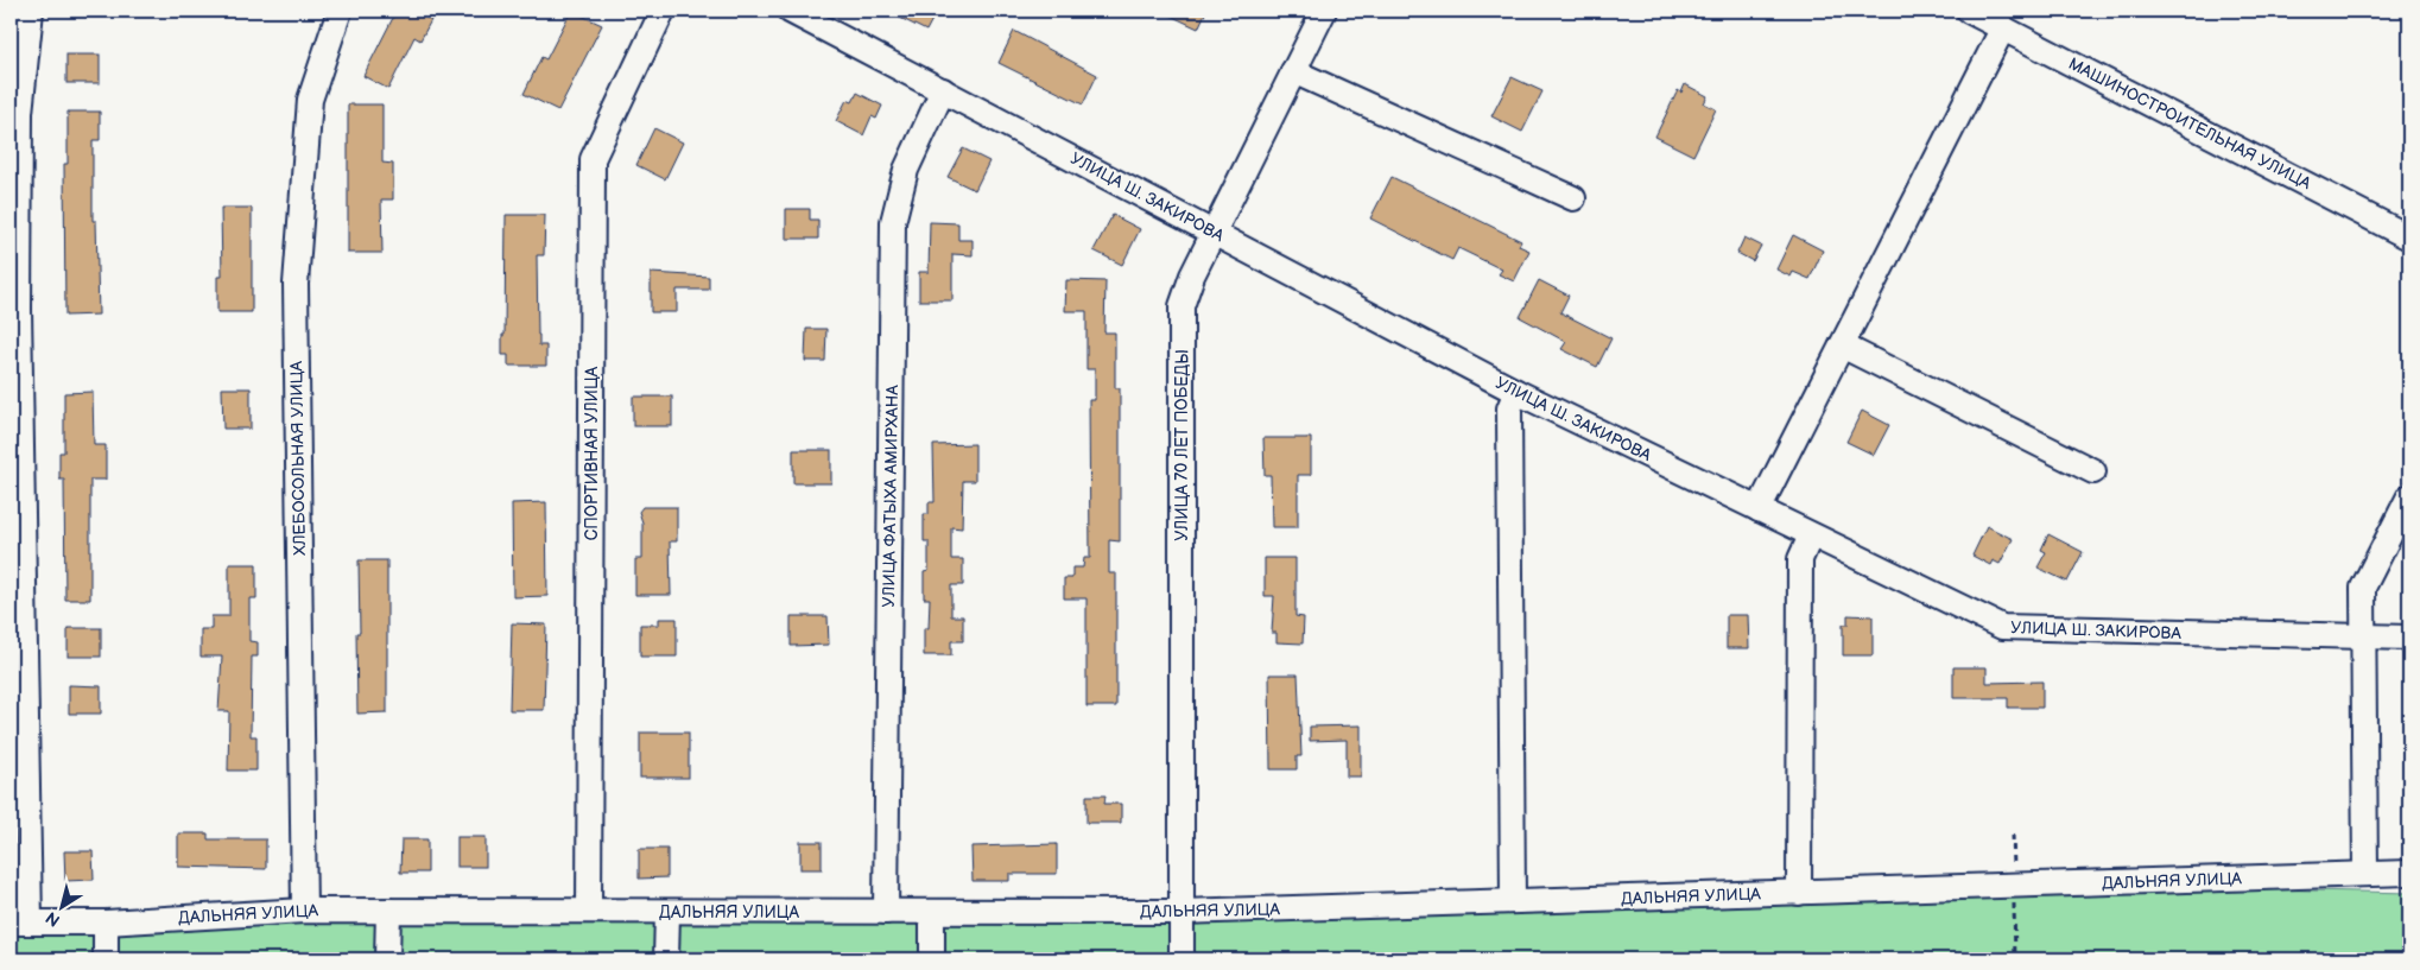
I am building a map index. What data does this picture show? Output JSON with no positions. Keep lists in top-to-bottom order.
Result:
{
  "streets": {
    "street": [
      "МАШИНОСТРОИТЕЛЬНАЯ УЛИЦА",
      "УЛИЦА Ш. ЗАКИРОВА",
      "УЛИЦА 70 ЛЕТ ПОБЕДЫ",
      "СПОРТИВНАЯ УЛИЦА",
      "ХЛЕБОСОЛЬНАЯ УЛИЦА",
      "УЛИЦА ФАТЫХА АМИРХАНА",
      "ДАЛЬНЯЯ УЛИЦА"
    ]
  },
  "crossings": [
    ["УЛИЦА Ш. ЗАКИРОВА", "УЛИЦА 70 ЛЕТ ПОБЕДЫ"],
    ["УЛИЦА Ш. ЗАКИРОВА", "УЛИЦА ФАТЫХА АМИРХАНА"],
    ["УЛИЦА 70 ЛЕТ ПОБЕДЫ", "ДАЛЬНЯЯ УЛИЦА"],
    ["СПОРТИВНАЯ УЛИЦА", "ДАЛЬНЯЯ УЛИЦА"],
    ["ХЛЕБОСОЛЬНАЯ УЛИЦА", "ДАЛЬНЯЯ УЛИЦА"],
    ["УЛИЦА ФАТЫХА АМИРХАНА", "ДАЛЬНЯЯ УЛИЦА"]
  ],
  "north": "bottom left"
}
